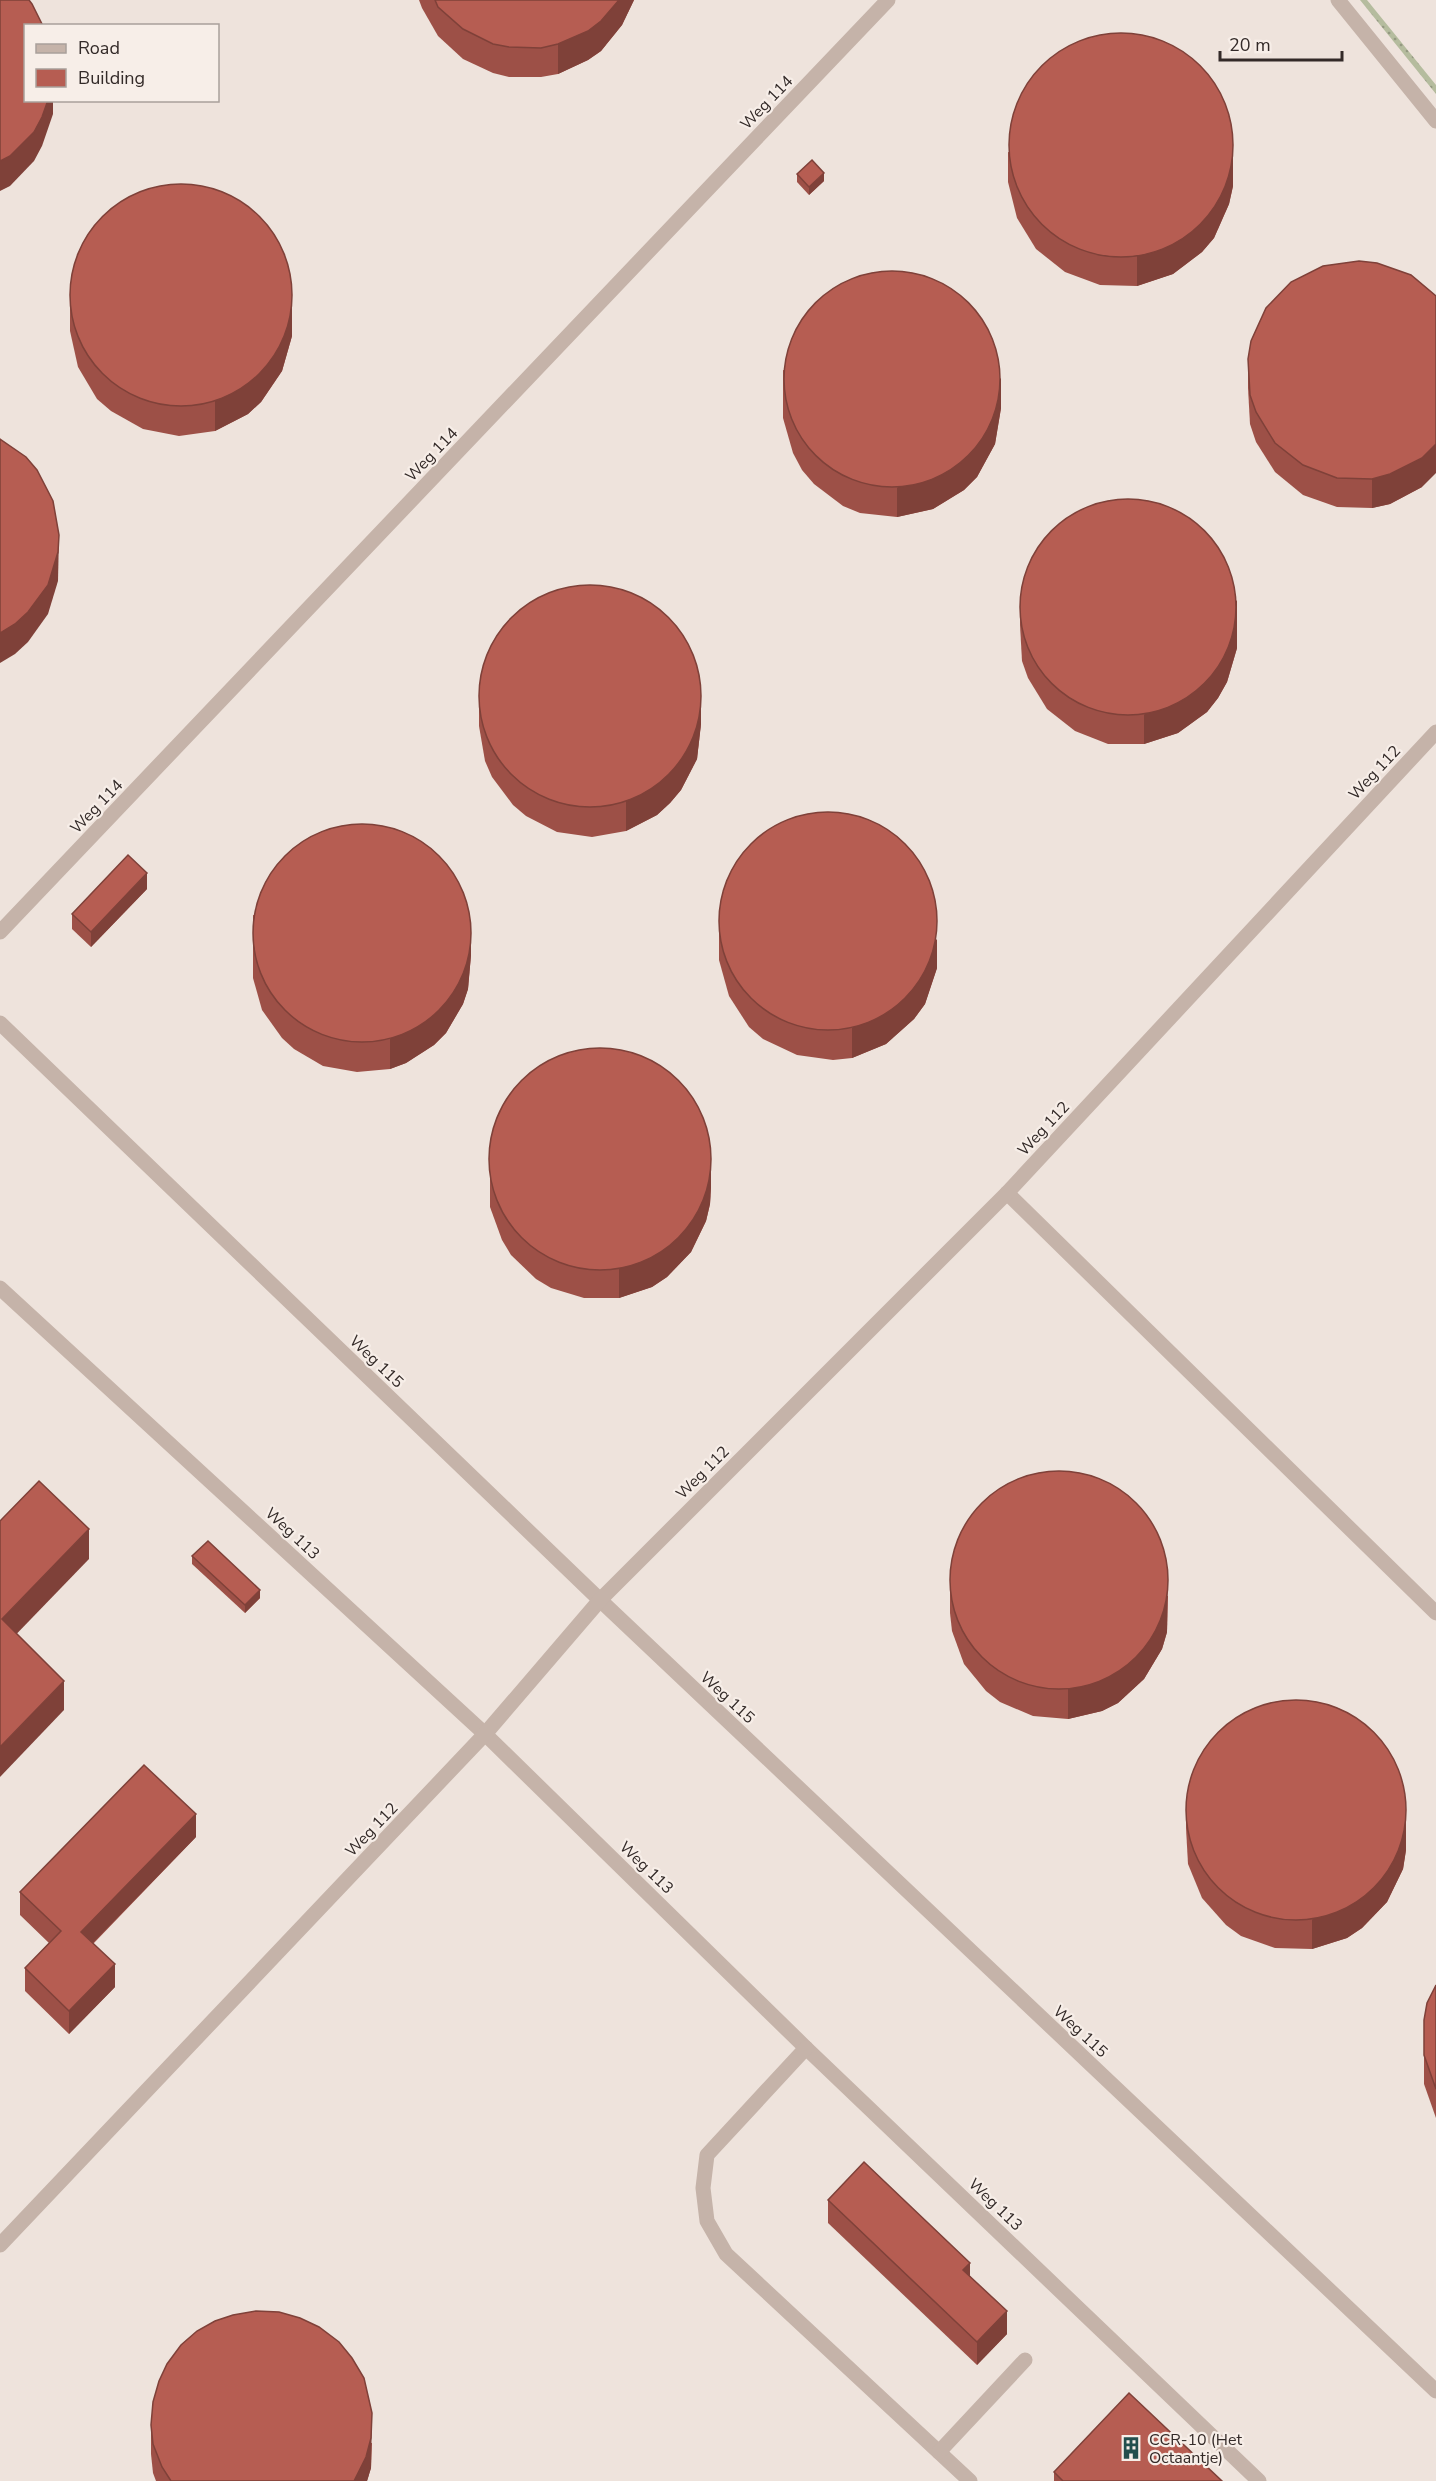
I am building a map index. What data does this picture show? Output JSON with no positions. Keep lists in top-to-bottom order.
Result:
{
  "streets": {
    "lane": [
      "Weg 114",
      "Weg 112",
      "Weg 115",
      "Weg 113"
    ]
  },
  "crossings": [
    ["Weg 112", "Weg 115"],
    ["Weg 112", "Weg 113"]
  ],
  "places": {
    "building": ["CCR-10 (Het Octaantje)"]
  },
  "legend": ["Road", "Building"],
  "scale_bar": "20 m"
}
